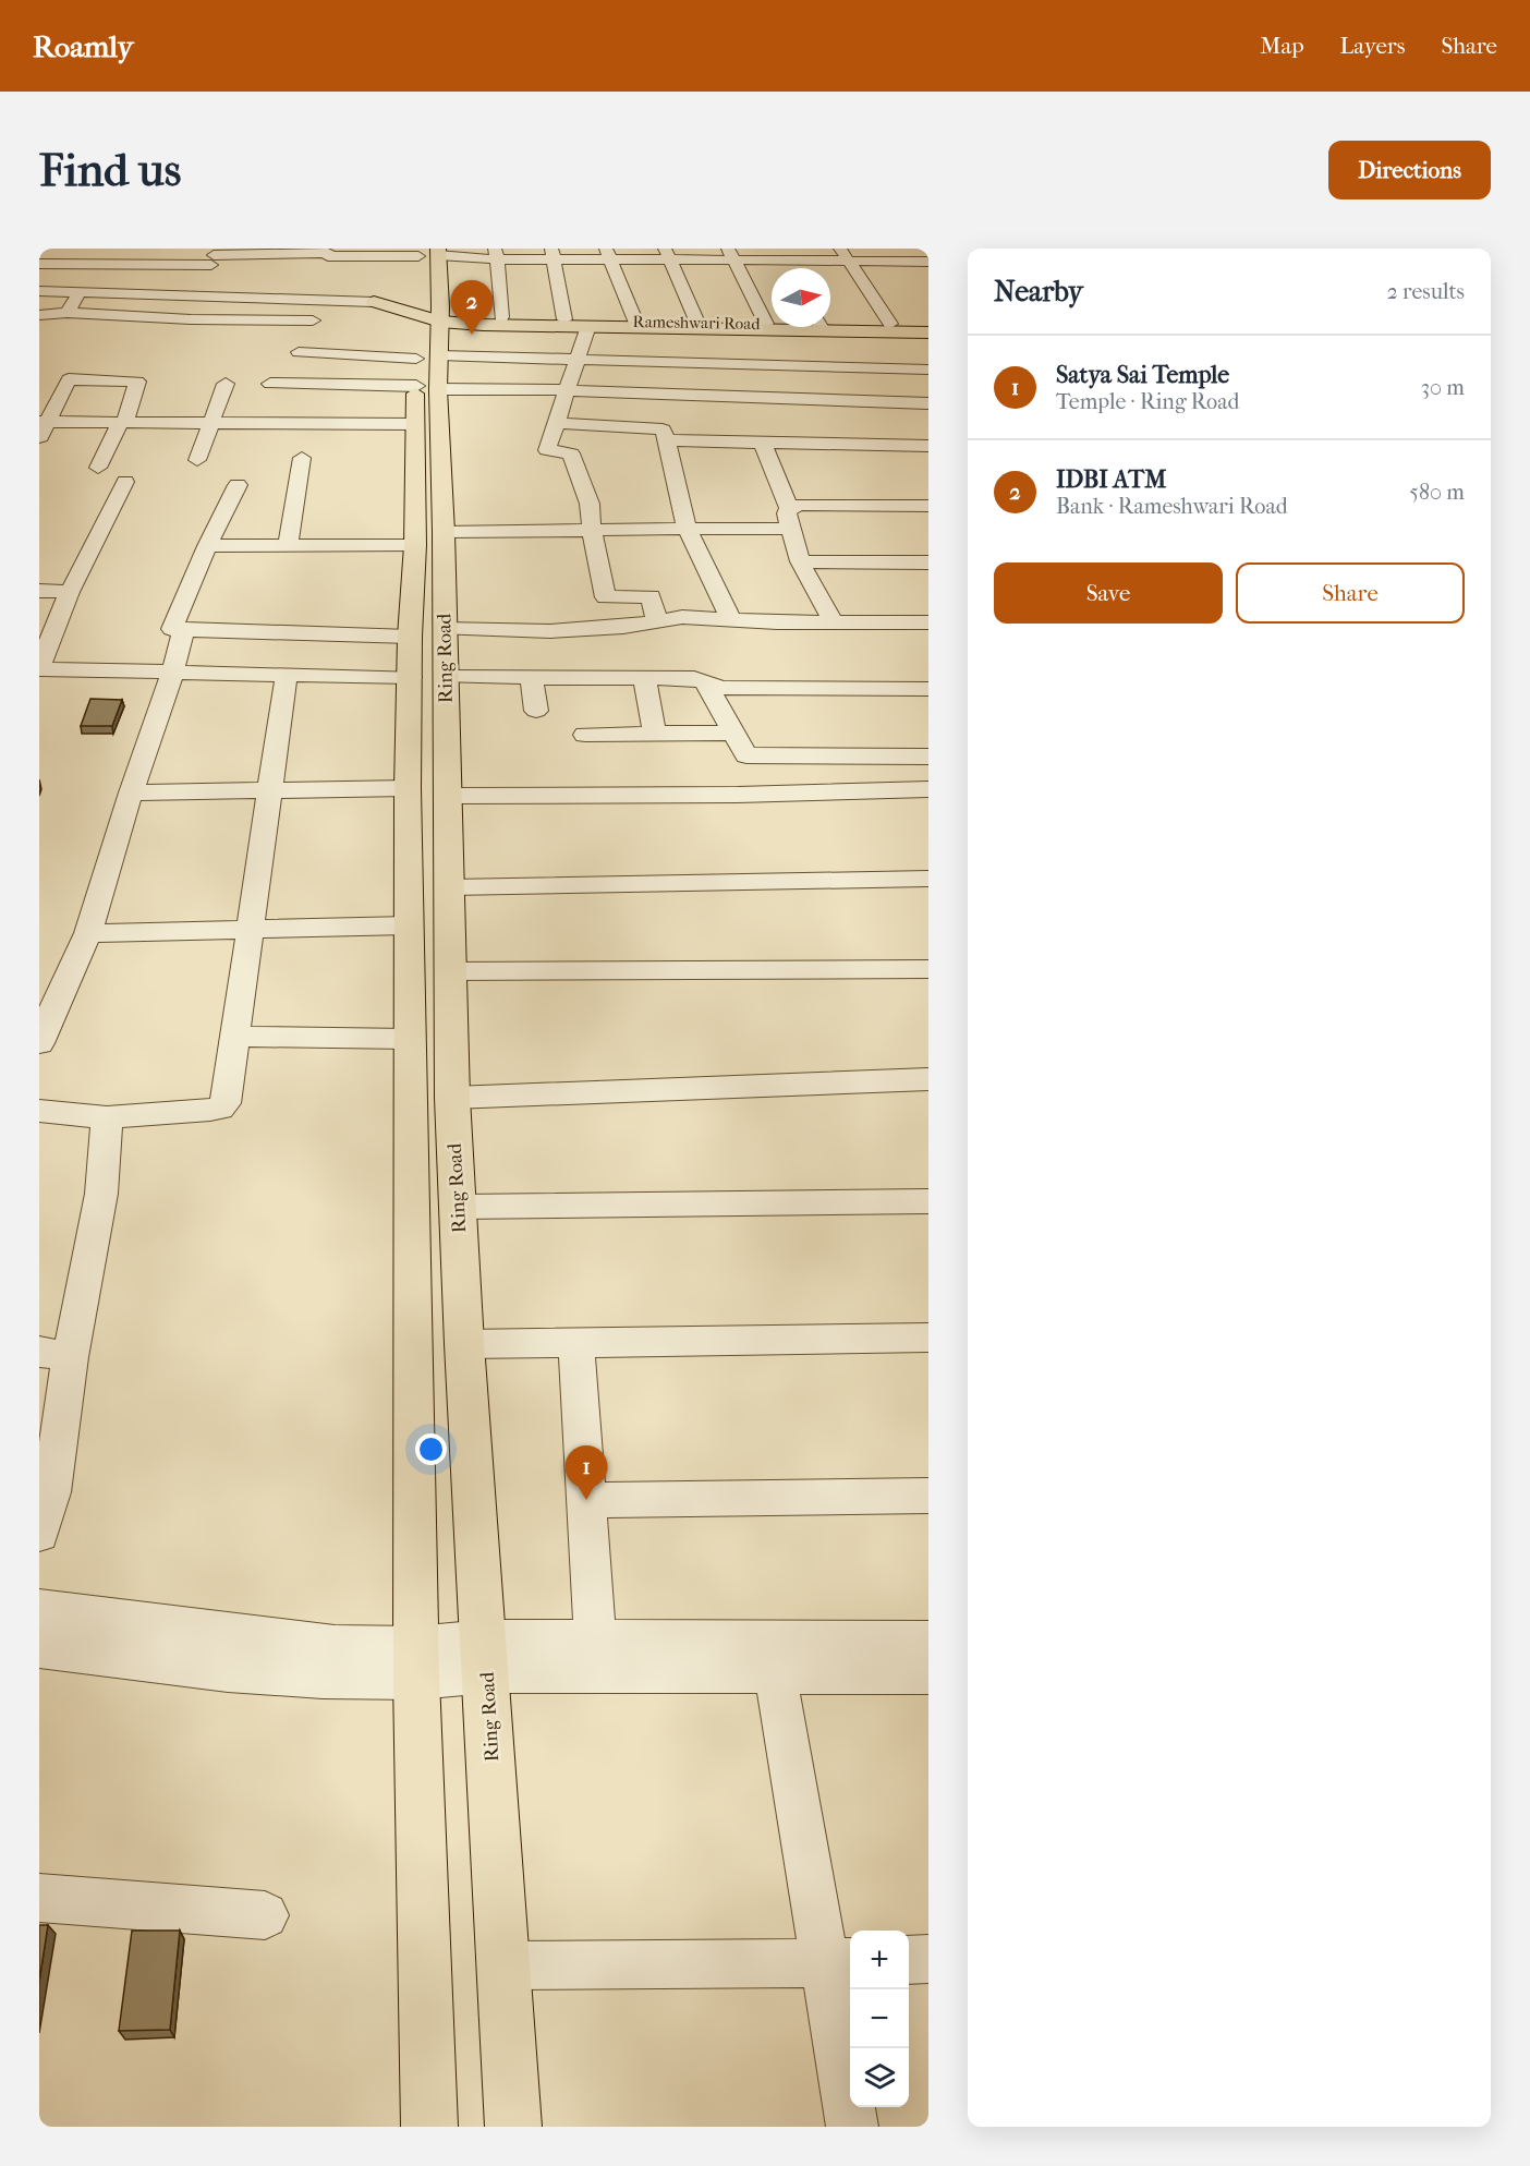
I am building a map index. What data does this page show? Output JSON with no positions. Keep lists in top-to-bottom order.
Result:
{
  "streets": {
    "main road": ["Rameshwari Road", "Ring Road"]
  },
  "crossings": [
    ["Rameshwari Road", "Ring Road"]
  ],
  "north": "right",
  "page": {
    "header": "Roamly",
    "nav": ["Map", "Layers", "Share"],
    "buttons": [
      "Directions",
      ["Save", "Share"]
    ],
    "title": "Find us",
    "heading": ["Nearby", "2 results"],
    "pins": ["2", "1"],
    "list": [
      {
        "mark": "1",
        "name": "Satya Sai Temple",
        "note": "Temple · Ring Road",
        "value": "30 m"
      },
      {
        "mark": "2",
        "name": "IDBI ATM",
        "note": "Bank · Rameshwari Road",
        "value": "580 m"
      }
    ],
    "map_buttons": ["+", "−"]
  }
}
